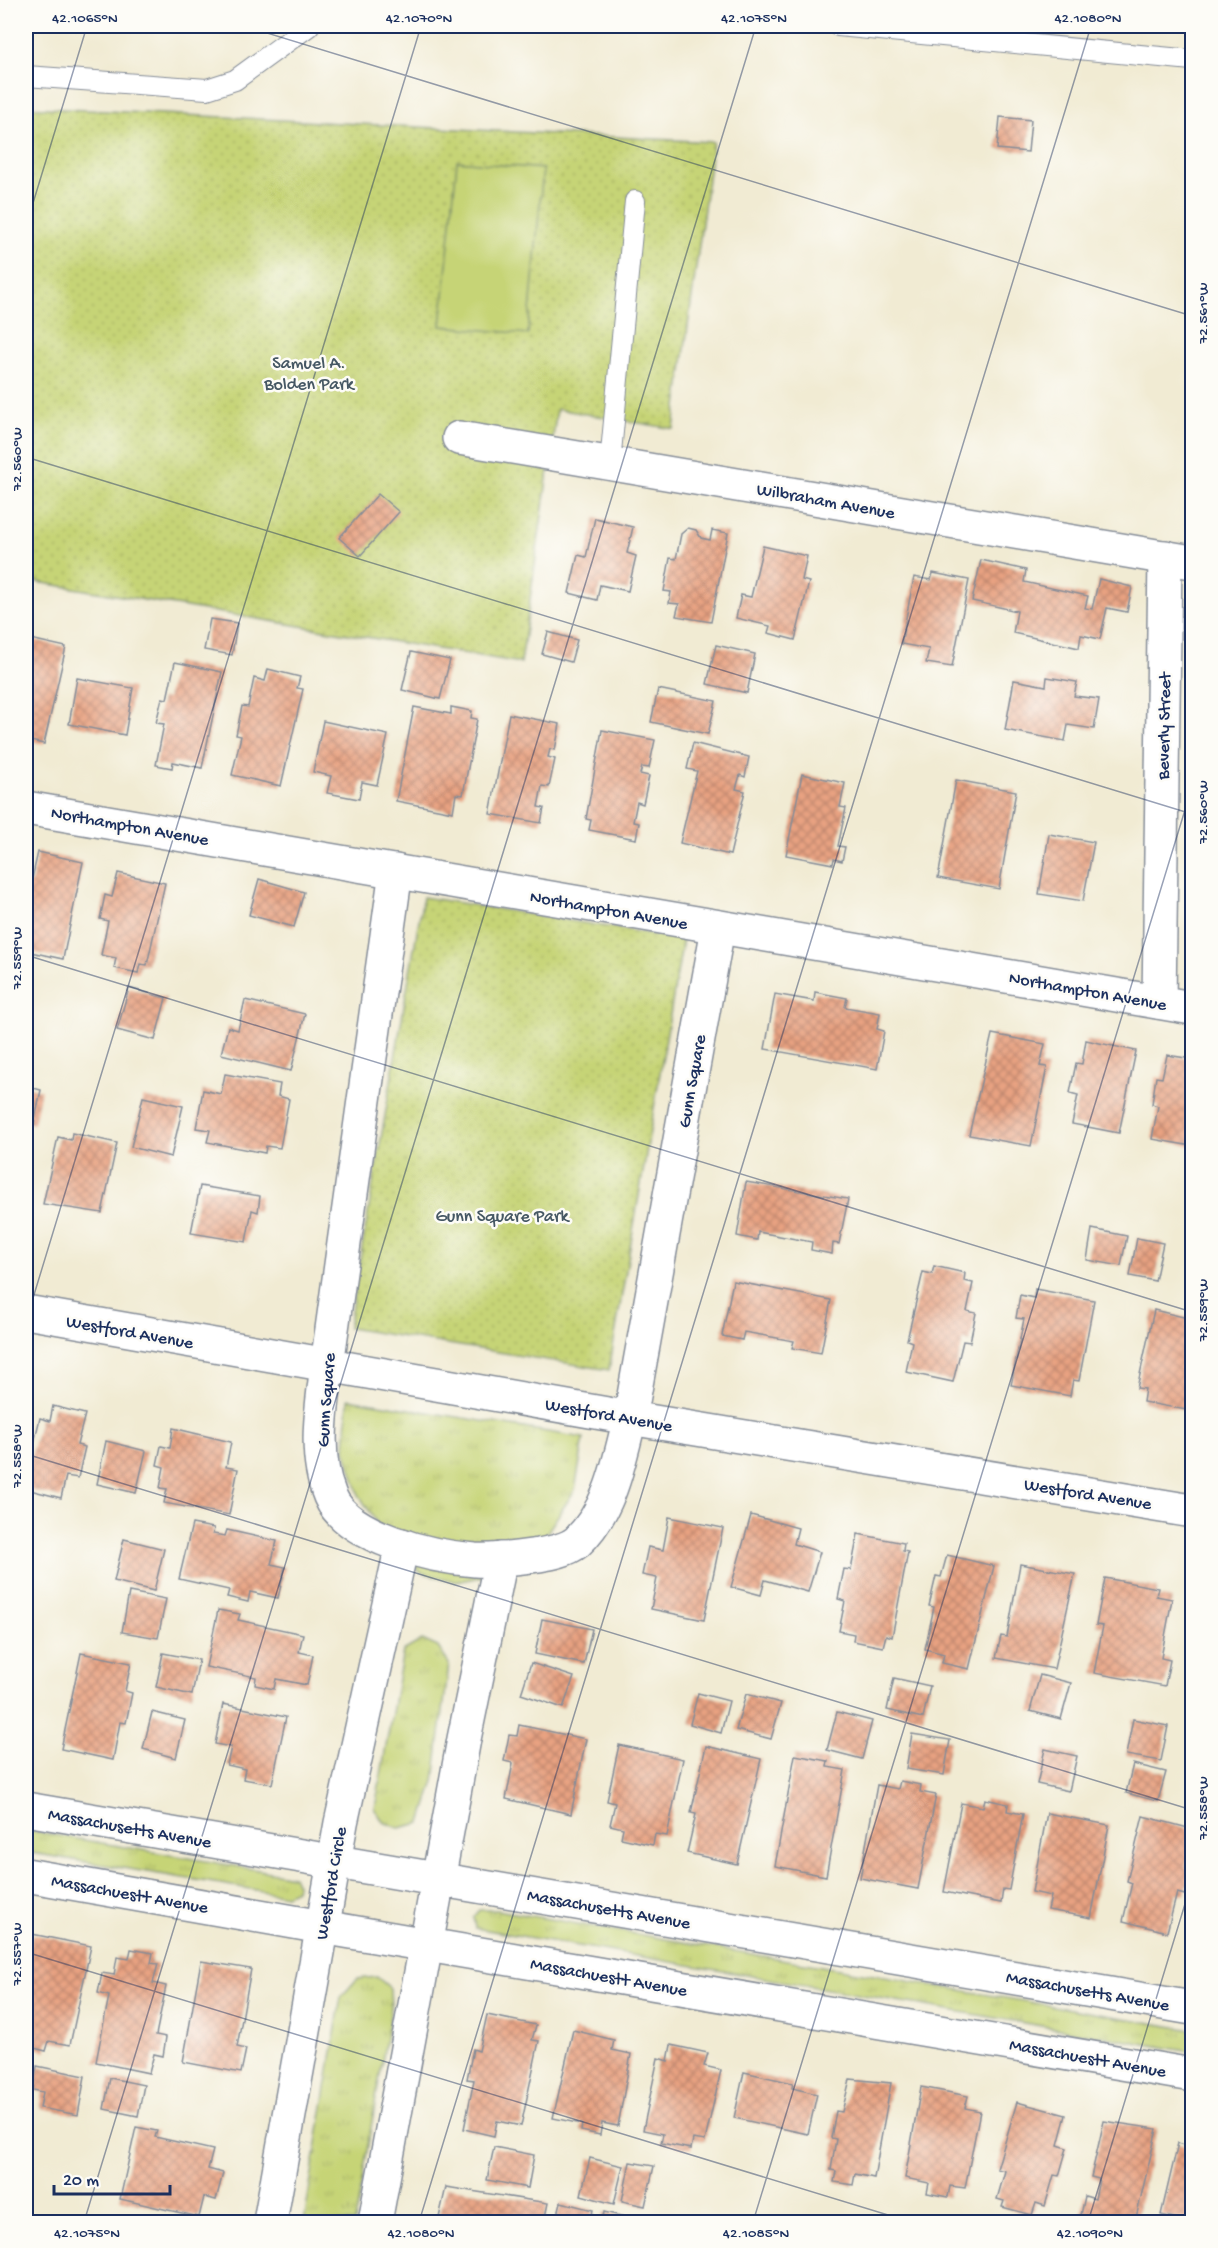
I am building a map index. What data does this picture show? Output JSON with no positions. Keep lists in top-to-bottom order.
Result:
{
  "streets": {
    "street": [
      "Wilbraham Avenue",
      "Beverly Street",
      "Northampton Avenue",
      "Gunn Square",
      "Westford Avenue",
      "Massachusetts Avenue",
      "Westford Circle",
      "Massachuestt Avenue"
    ]
  },
  "crossings": [
    ["Wilbraham Avenue", "Beverly Street"],
    ["Beverly Street", "Northampton Avenue"],
    ["Northampton Avenue", "Gunn Square"],
    ["Gunn Square", "Westford Avenue"],
    ["Gunn Square", "Westford Circle"],
    ["Massachusetts Avenue", "Westford Circle"],
    ["Westford Circle", "Massachuestt Avenue"]
  ],
  "parks": ["Samuel A. Bolden Park", "Gunn Square Park"],
  "scale_bar": "20 m",
  "coordinates": [
    "42.1065°N",
    "42.1070°N",
    "42.1075°N",
    "42.1080°N",
    "72.561°W",
    "72.560°W",
    "72.559°W",
    "72.558°W",
    "72.557°W",
    "42.1085°N",
    "42.1090°N"
  ]
}
